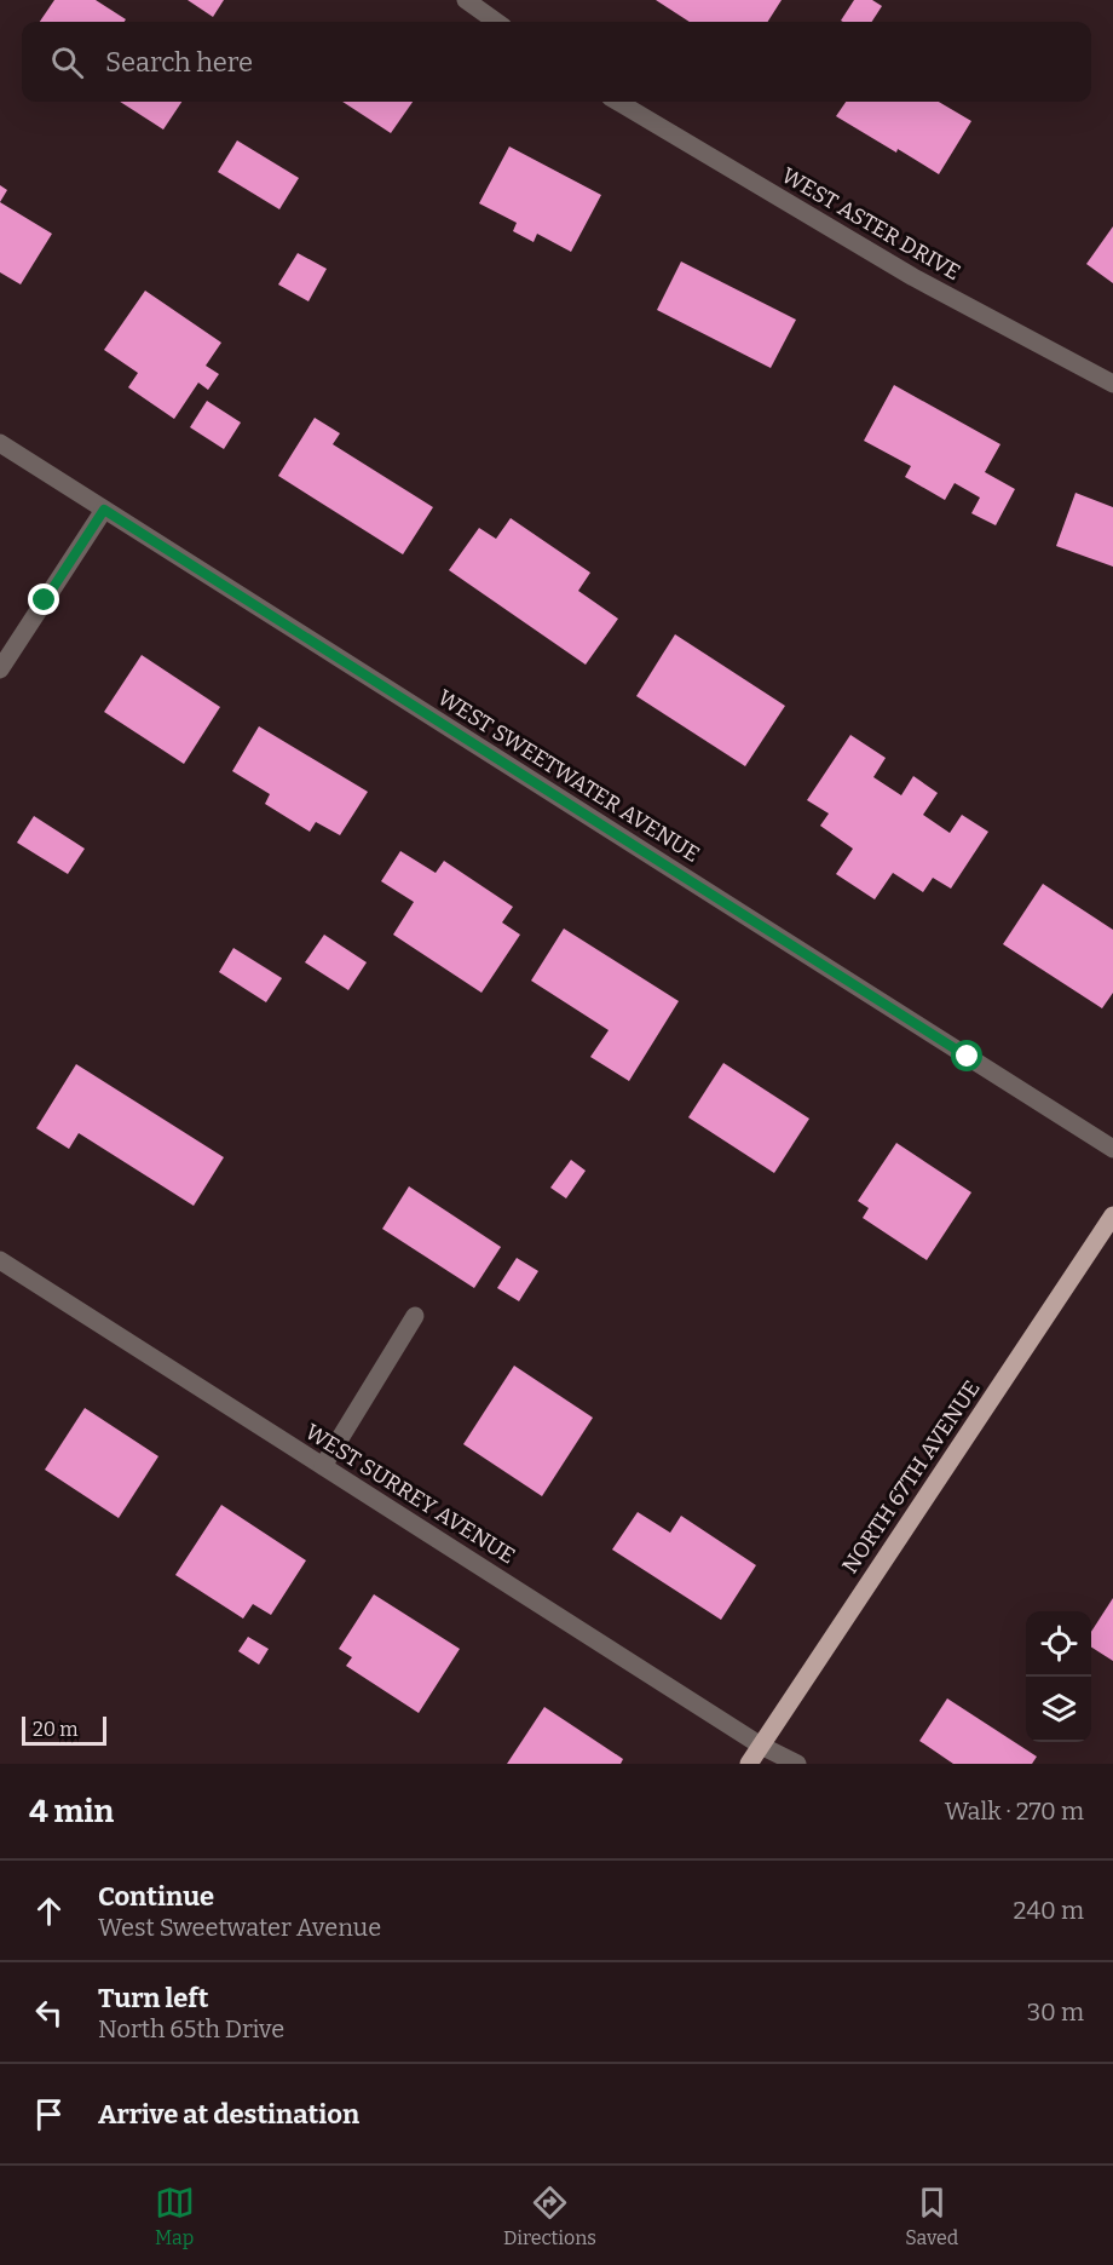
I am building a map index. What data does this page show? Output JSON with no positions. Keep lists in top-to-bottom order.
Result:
{
  "streets": {
    "main road": ["NORTH 67TH AVENUE"],
    "street": ["WEST ASTER DRIVE", "WEST SWEETWATER AVENUE", "WEST SURREY AVENUE"]
  },
  "crossings": [
    ["NORTH 67TH AVENUE", "WEST SURREY AVENUE"]
  ],
  "scale_bar": "20 m",
  "page": {
    "search": "Search here",
    "scale": "20 m",
    "heading": ["4 min", "Walk · 270 m"],
    "list": [
      ["Continue", "West Sweetwater Avenue", "240 m"],
      ["Turn left", "North 65th Drive", "30 m"],
      "Arrive at destination"
    ],
    "nav": ["Map", "Directions", "Saved"]
  }
}
